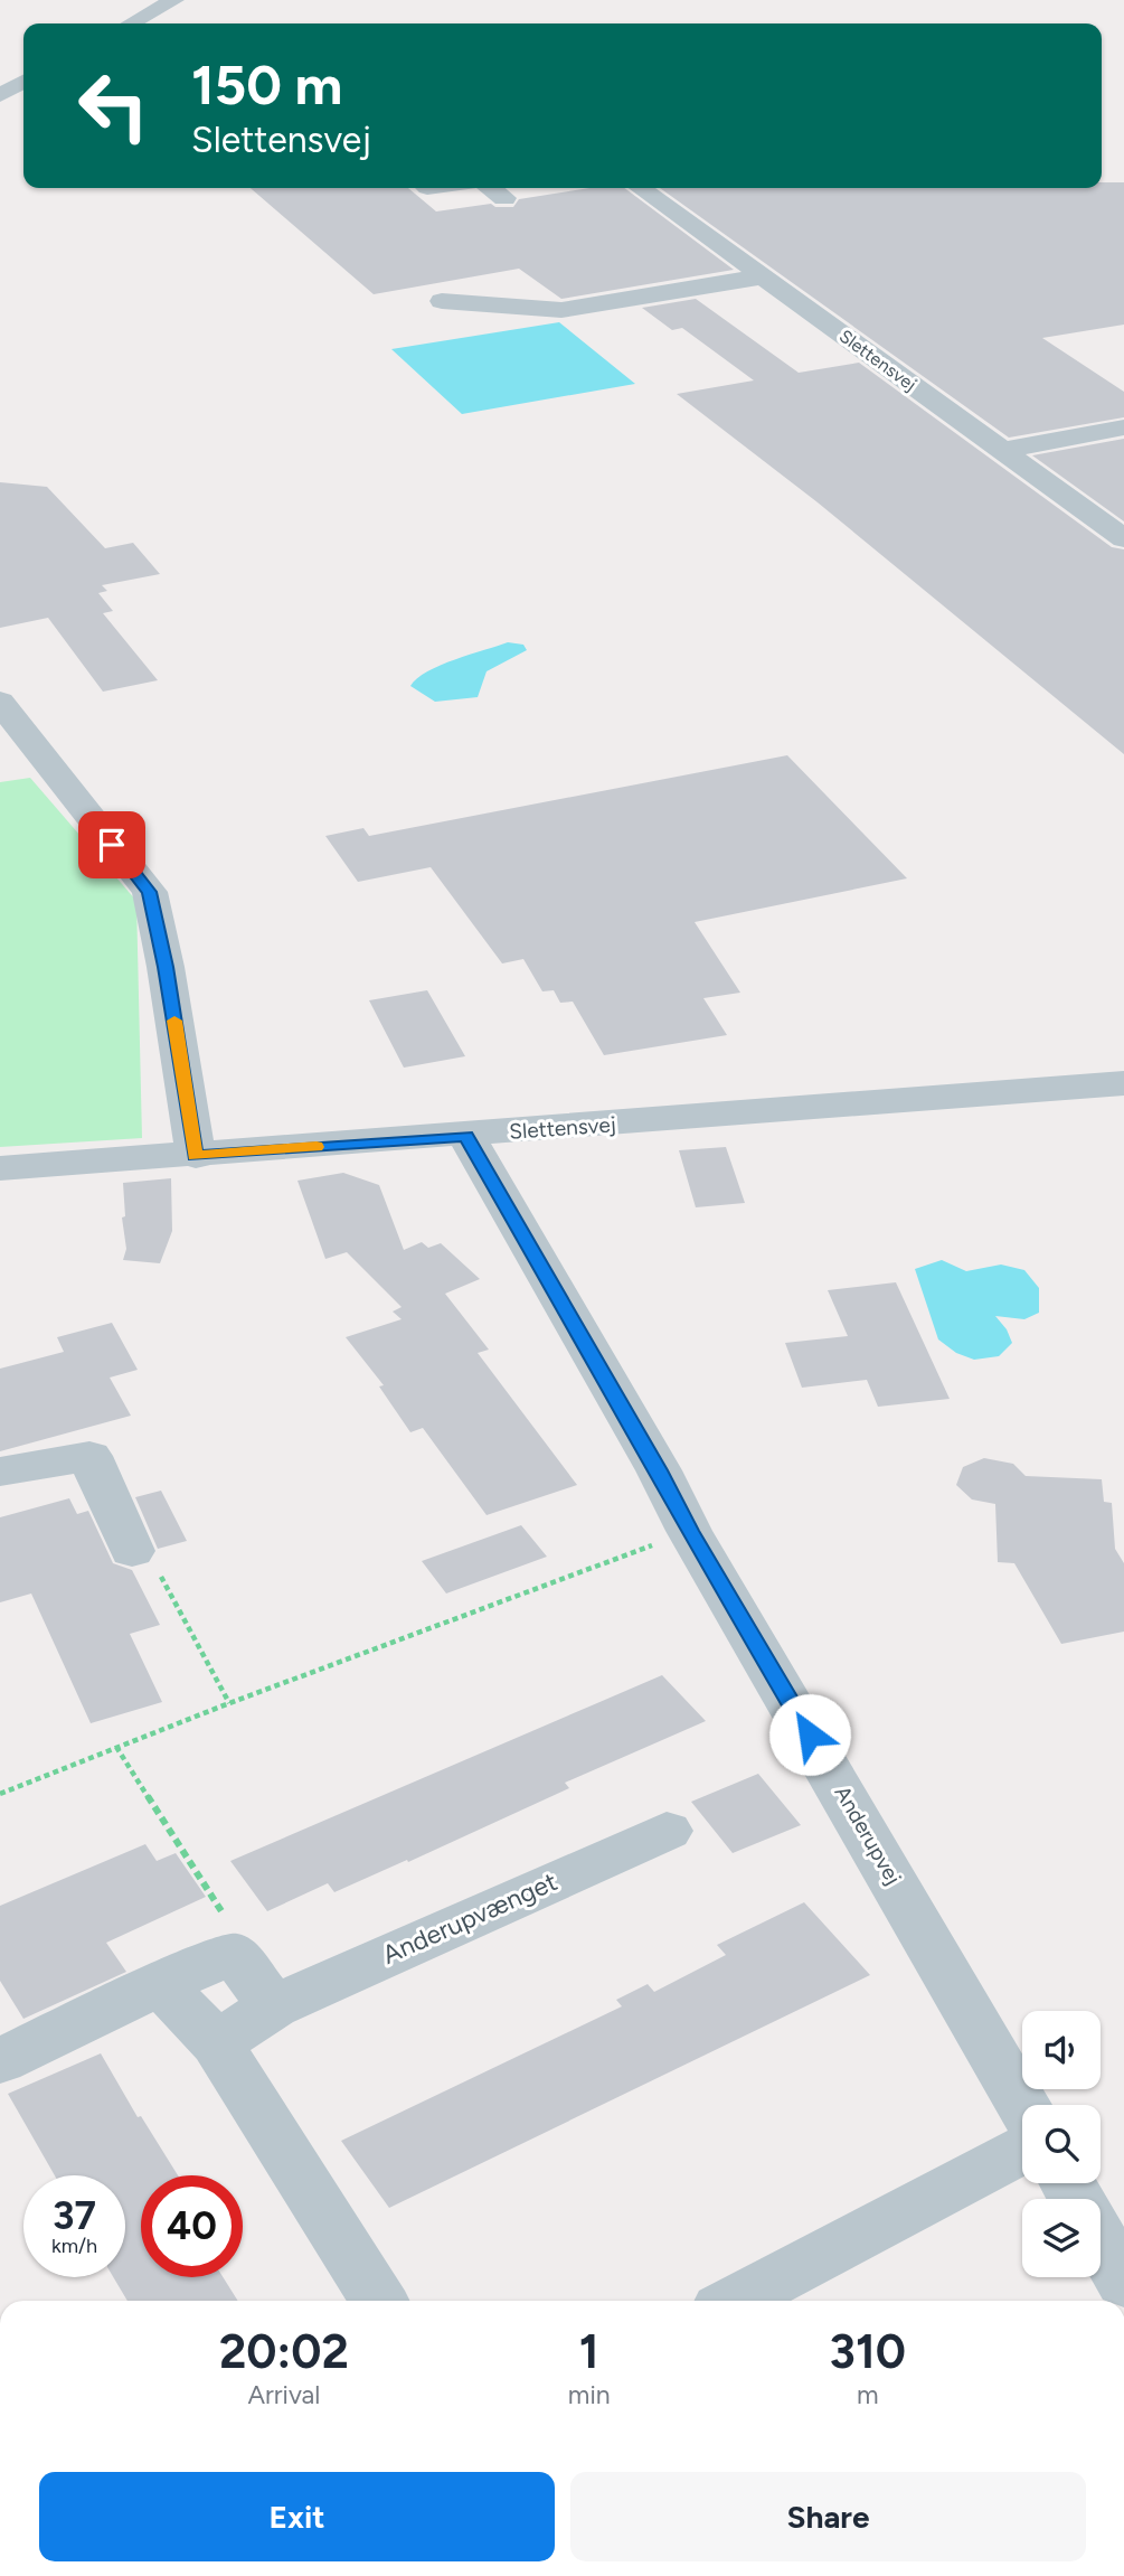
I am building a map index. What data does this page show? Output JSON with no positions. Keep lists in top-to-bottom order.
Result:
{
  "streets": {
    "street": ["Slettensvej", "Anderupvej", "Anderupvænget"]
  },
  "crossings": [
    ["Slettensvej", "Anderupvej"]
  ],
  "page": {
    "turn": ["150 m", "Slettensvej"],
    "speed": "37 km/h",
    "limit": "40",
    "eta": [
      "20:02",
      "Arrival",
      "1",
      "min",
      "310",
      "m"
    ],
    "buttons": ["Exit", "Share"]
  }
}
